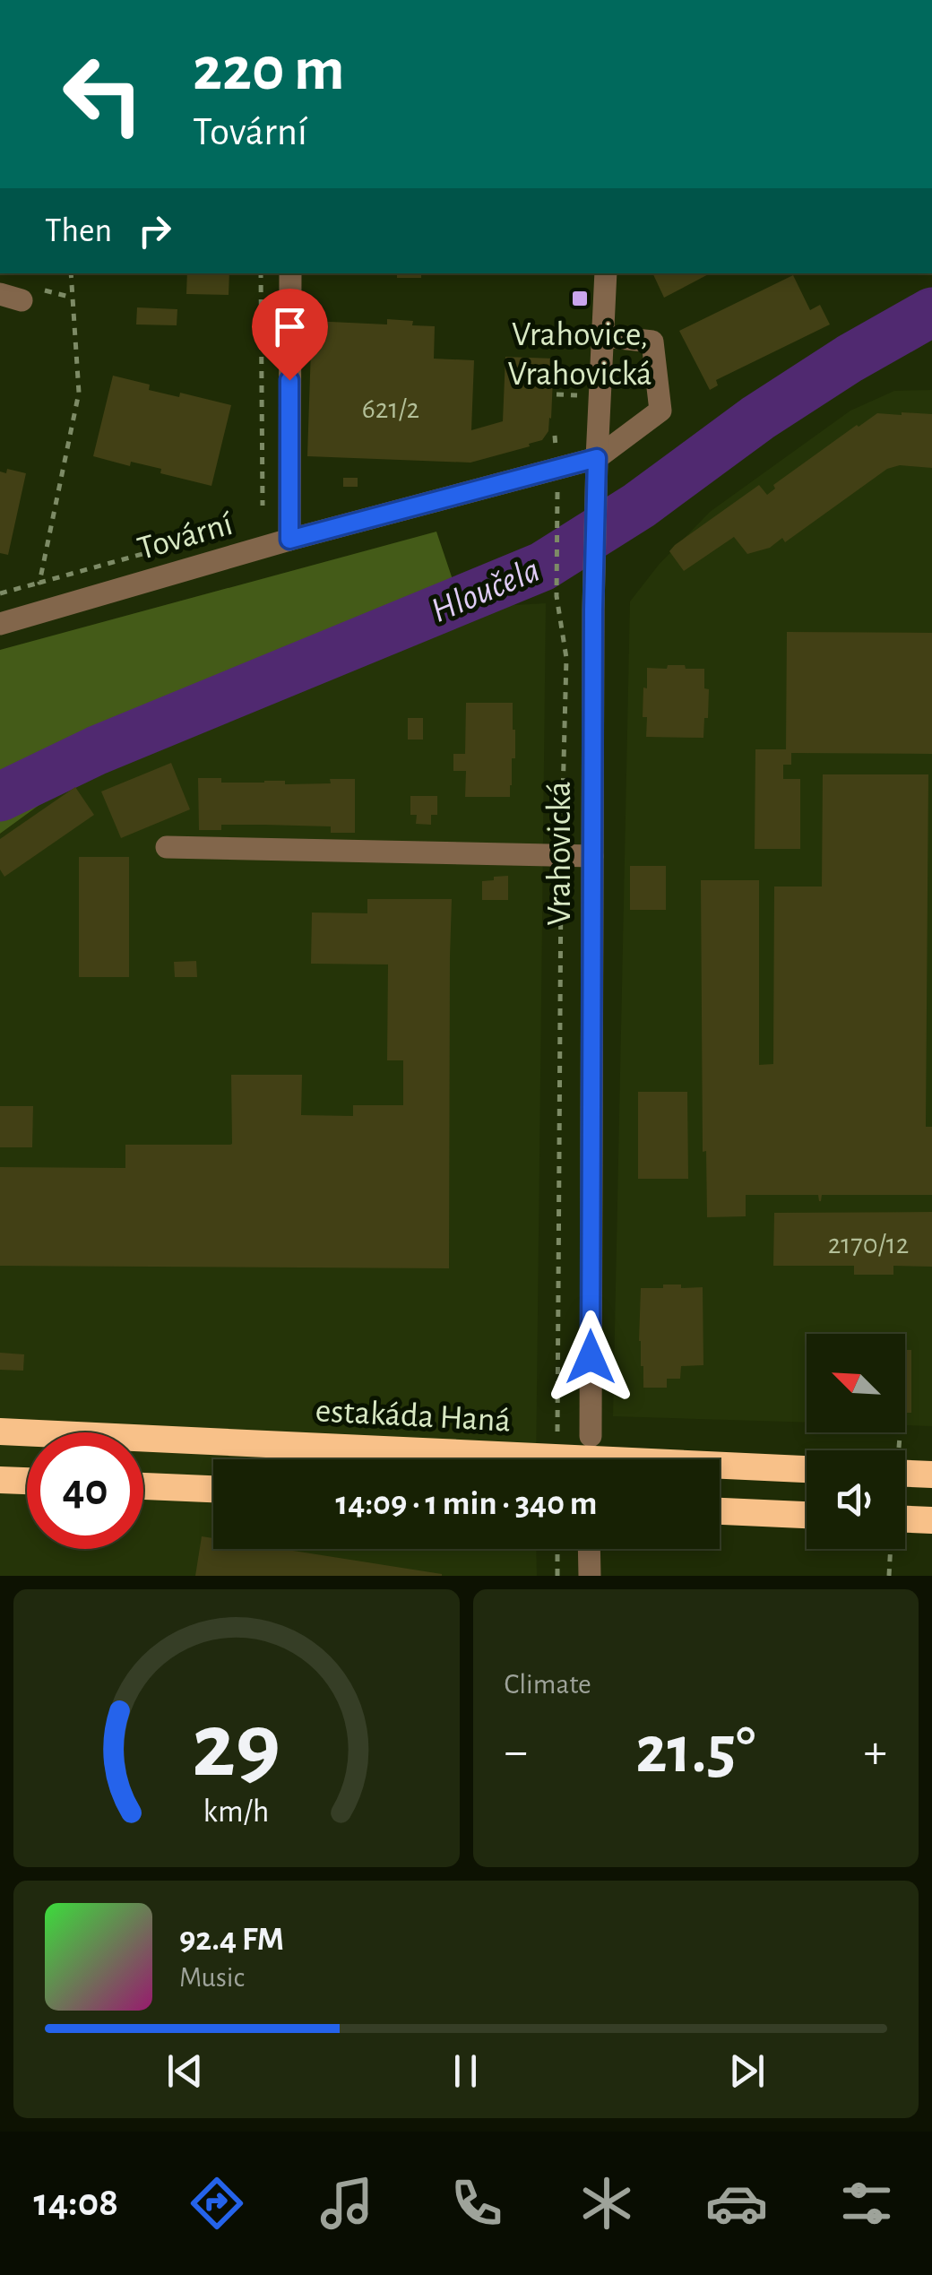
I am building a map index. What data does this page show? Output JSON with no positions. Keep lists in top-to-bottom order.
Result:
{
  "streets": {
    "highway": ["estakáda Haná"],
    "street": ["Tovární", "Vrahovická"]
  },
  "crossings": [
    ["Tovární", "Vrahovická"]
  ],
  "water": ["Hloučela"],
  "places": {
    "transit": ["Vrahovice, Vrahovická"]
  },
  "house_numbers": ["621/2", "2170/12"],
  "north": "top left",
  "page": {
    "turn": ["220 m", "Tovární"],
    "then": "Then",
    "limit": "40",
    "trip": "14:09 · 1 min · 340 m",
    "tile": "Climate",
    "heat": ["−", "21.5°", "+"],
    "song": ["92.4 FM", "Music"],
    "tabs": "14:08",
    "gauge": ["29", "km/h"]
  }
}
